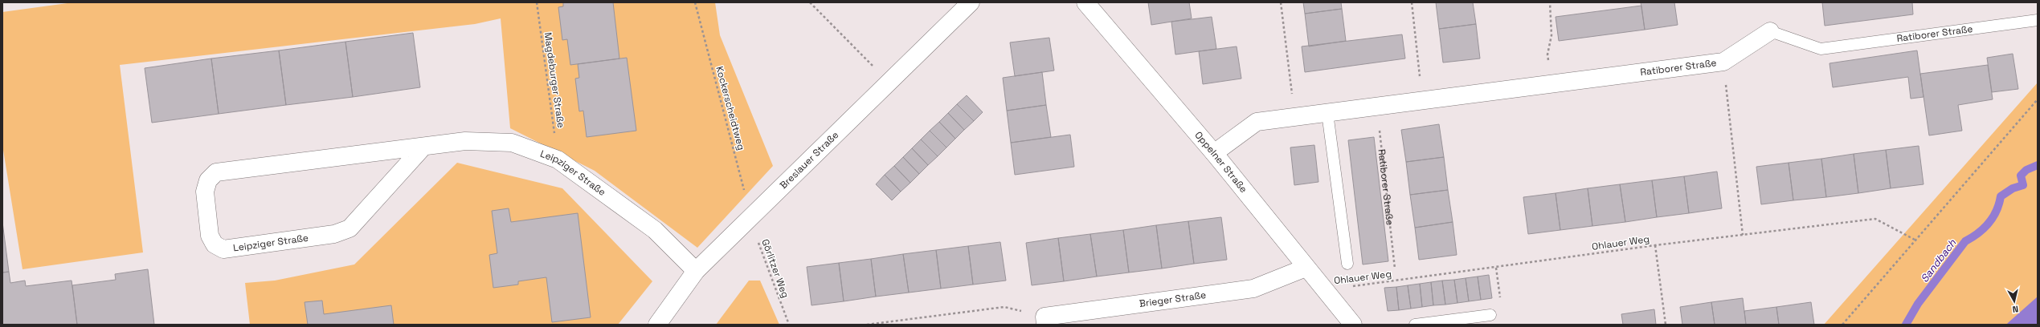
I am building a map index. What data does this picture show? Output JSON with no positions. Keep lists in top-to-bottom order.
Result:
{
  "streets": {
    "street": [
      "Ratiborer Straße",
      "Breslauer Straße",
      "Oppelner Straße",
      "Leipziger Straße",
      "Brieger Straße"
    ],
    "path": [
      "Magdeburger Straße",
      "Kockerscheidtweg",
      "Ohlauer Weg",
      "Görlitzer Weg"
    ]
  },
  "crossings": [
    ["Ratiborer Straße", "Oppelner Straße"],
    ["Magdeburger Straße", "Leipziger Straße"],
    ["Kockerscheidtweg", "Breslauer Straße"],
    ["Kockerscheidtweg", "Görlitzer Weg"],
    ["Breslauer Straße", "Leipziger Straße"],
    ["Breslauer Straße", "Görlitzer Weg"],
    ["Oppelner Straße", "Ohlauer Weg"],
    ["Oppelner Straße", "Brieger Straße"]
  ],
  "water": ["Sandbach"],
  "north": "bottom"
}
